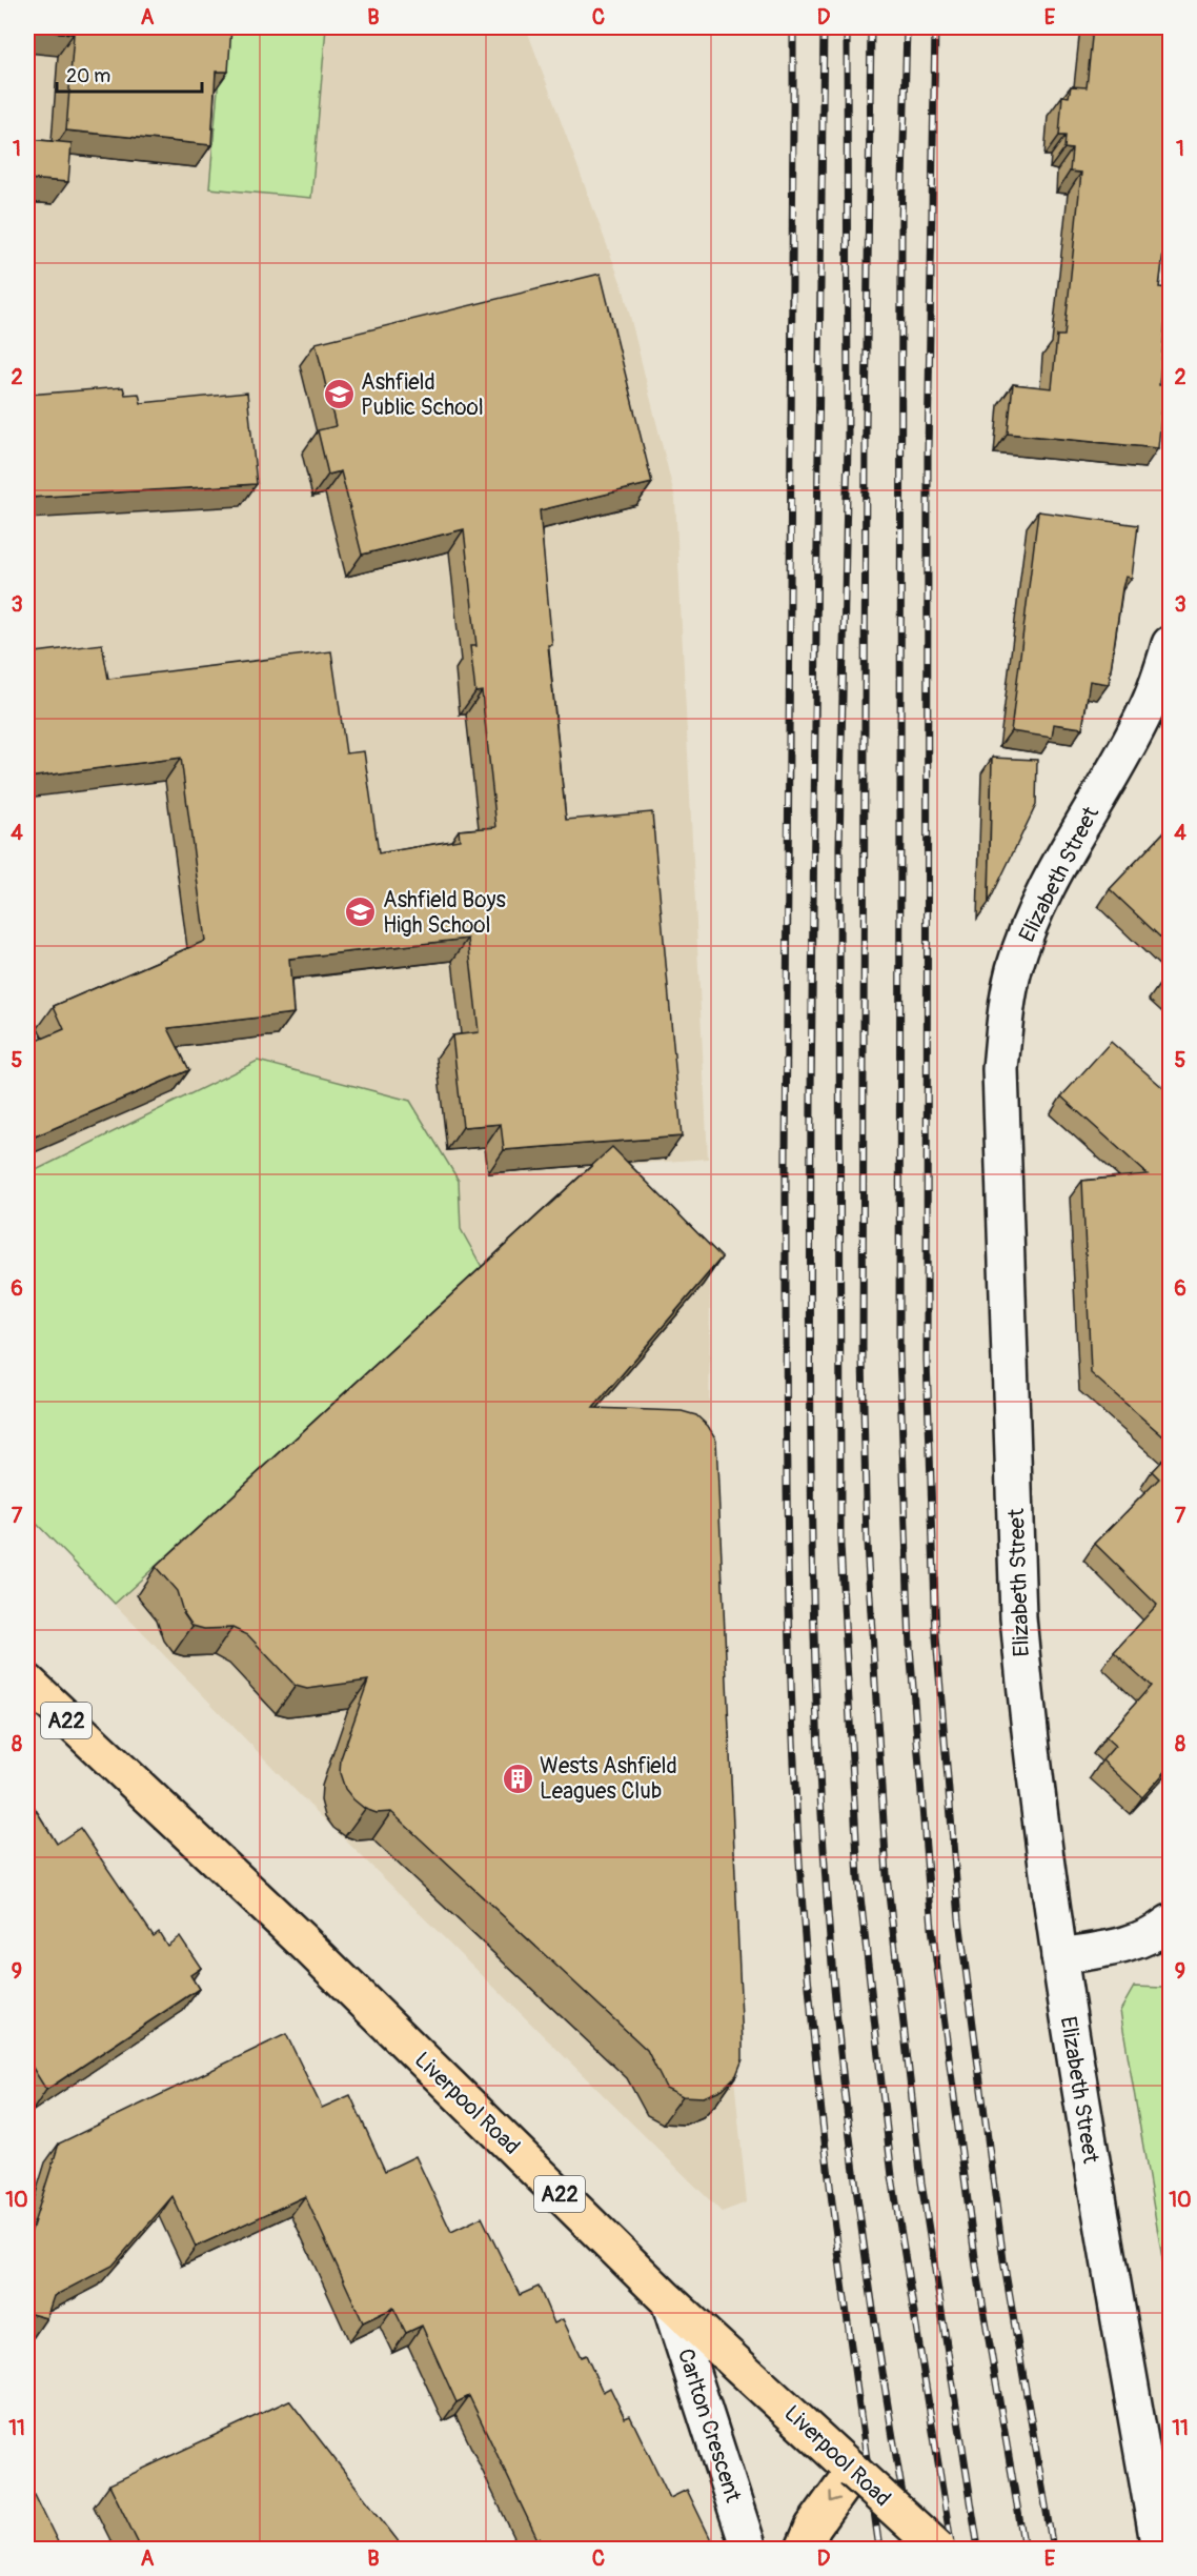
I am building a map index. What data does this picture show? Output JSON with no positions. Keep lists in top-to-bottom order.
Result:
{
  "streets": {
    "highway": ["A22", "Liverpool Road"],
    "main road": ["Elizabeth Street", "Carlton Crescent"]
  },
  "crossings": [
    ["Liverpool Road", "Carlton Crescent"]
  ],
  "places": {
    "school or university": ["Ashfield Public School", "Ashfield Boys High School"],
    "building": ["Wests Ashfield Leagues Club"]
  },
  "scale_bar": "20 m",
  "grid": {
    "columns": [
      "A",
      "B",
      "C",
      "D",
      "E"
    ],
    "rows": [
      "1",
      "2",
      "3",
      "4",
      "5",
      "6",
      "7",
      "8",
      "9",
      "10",
      "11"
    ]
  }
}
